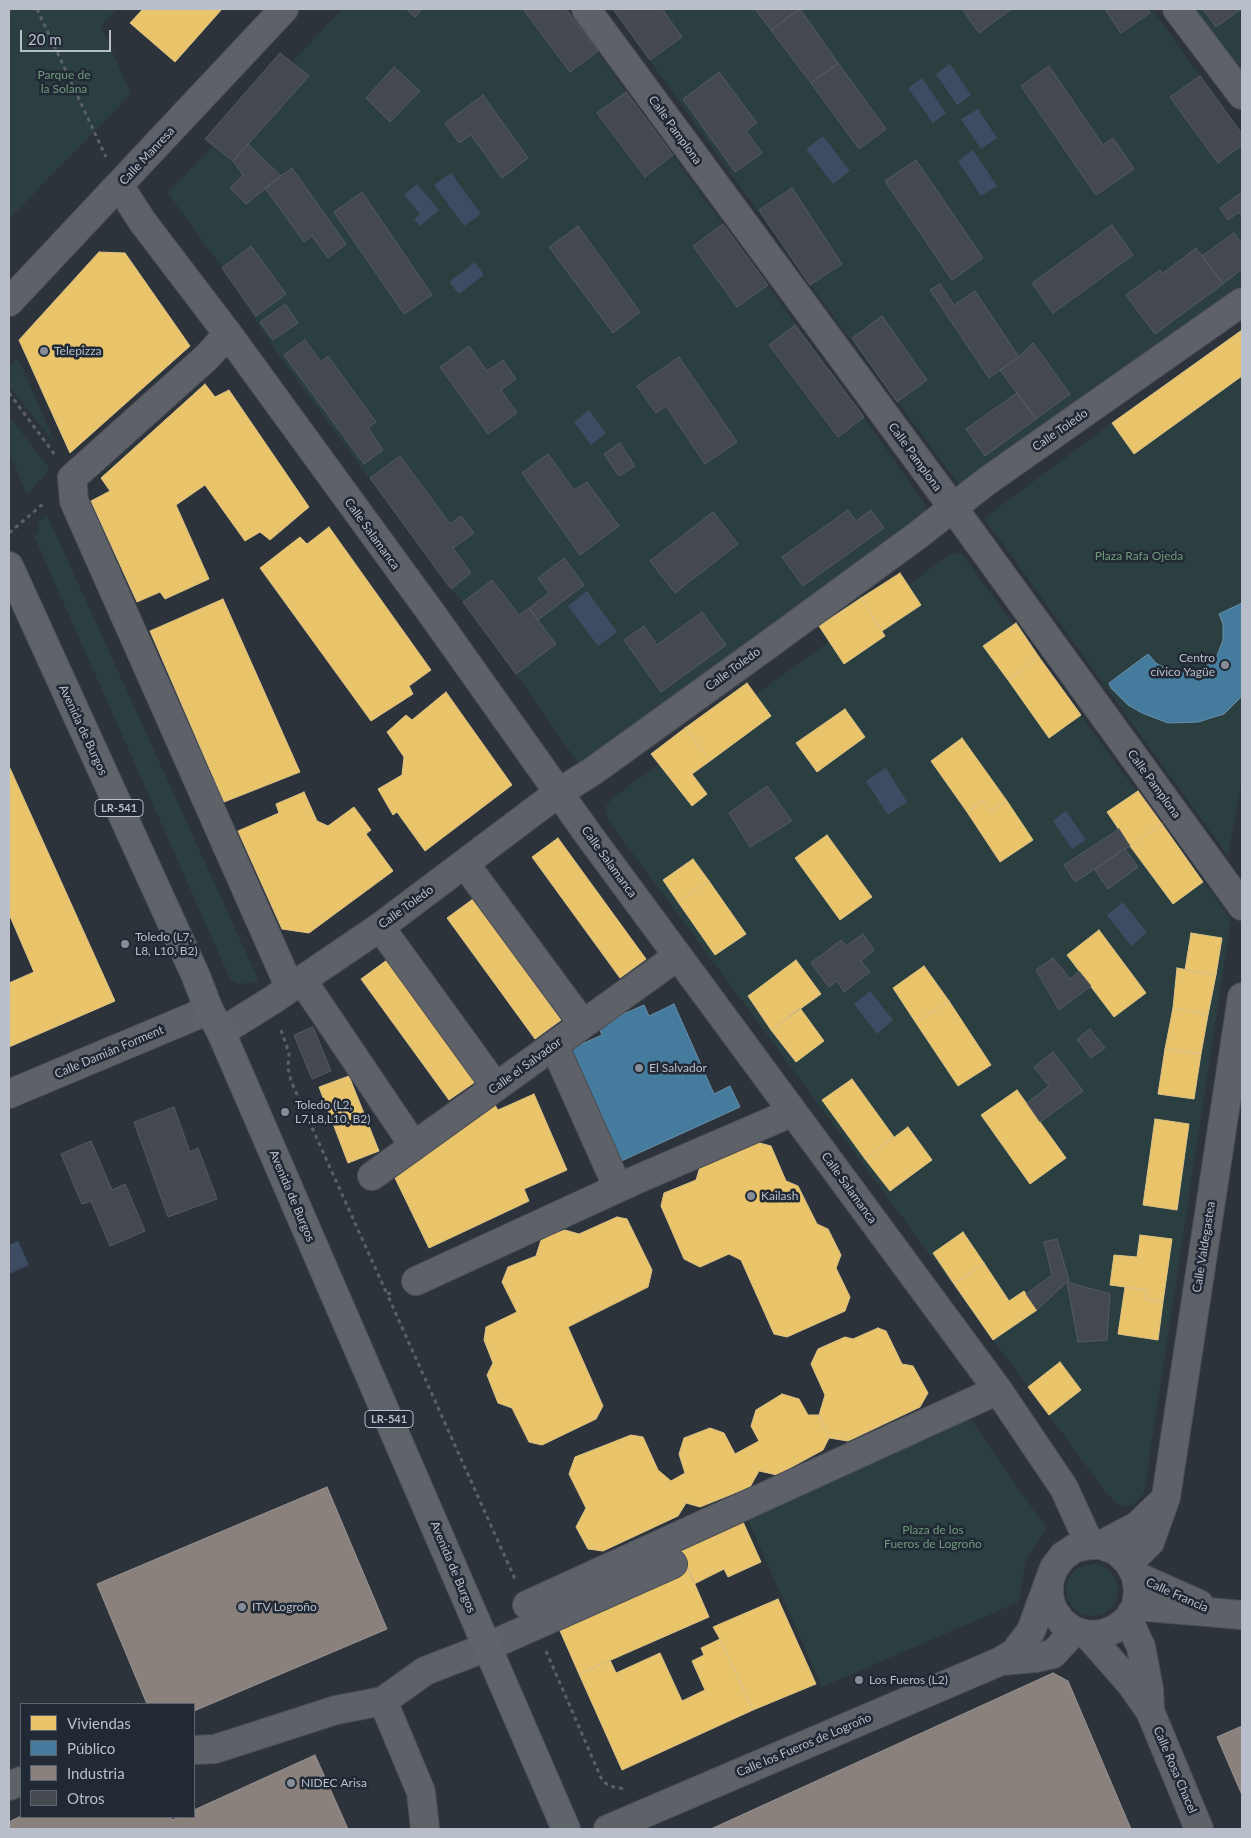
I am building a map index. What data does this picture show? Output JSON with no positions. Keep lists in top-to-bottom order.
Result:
{
  "streets": {
    "main road": ["Avenida de Burgos", "LR-541"],
    "street": [
      "Calle Pamplona",
      "Calle Manresa",
      "Calle Toledo",
      "Calle Salamanca",
      "Calle Damián Forment",
      "Calle el Salvador",
      "Calle Valdegastea",
      "Calle Francia",
      "Calle los Fueros de Logroño",
      "Calle Rosa Chacel"
    ]
  },
  "crossings": [
    ["Calle Pamplona", "Calle Toledo"],
    ["Calle Manresa", "Calle Salamanca"],
    ["Calle Toledo", "Calle Salamanca"],
    ["Calle Toledo", "Avenida de Burgos"],
    ["Calle Toledo", "Calle Damián Forment"],
    ["Calle Salamanca", "Calle el Salvador"],
    ["Calle Salamanca", "Calle Valdegastea"],
    ["Calle Salamanca", "Calle Francia"],
    ["Calle Salamanca", "Calle los Fueros de Logroño"],
    ["Calle Salamanca", "Calle Rosa Chacel"],
    ["Avenida de Burgos", "Calle Damián Forment"],
    ["Calle Valdegastea", "Calle Francia"],
    ["Calle Valdegastea", "Calle los Fueros de Logroño"],
    ["Calle Valdegastea", "Calle Rosa Chacel"],
    ["Calle Francia", "Calle los Fueros de Logroño"],
    ["Calle Francia", "Calle Rosa Chacel"],
    ["Calle los Fueros de Logroño", "Calle Rosa Chacel"]
  ],
  "parks": ["Parque de la Solana", "Plaza Rafa Ojeda", "Plaza de los Fueros de Logroño"],
  "places": [
    "Telepizza",
    "Centro cívico Yagüe",
    "Toledo (L7, L8, L10, B2)",
    "El Salvador",
    "Toledo (L2, L7,L8,L10, B2)",
    "Kailash",
    "ITV Logroño",
    "Los Fueros (L2)",
    "NIDEC Arisa"
  ],
  "legend": [
    "Viviendas",
    "Público",
    "Industria",
    "Otros"
  ],
  "scale_bar": "20 m"
}
